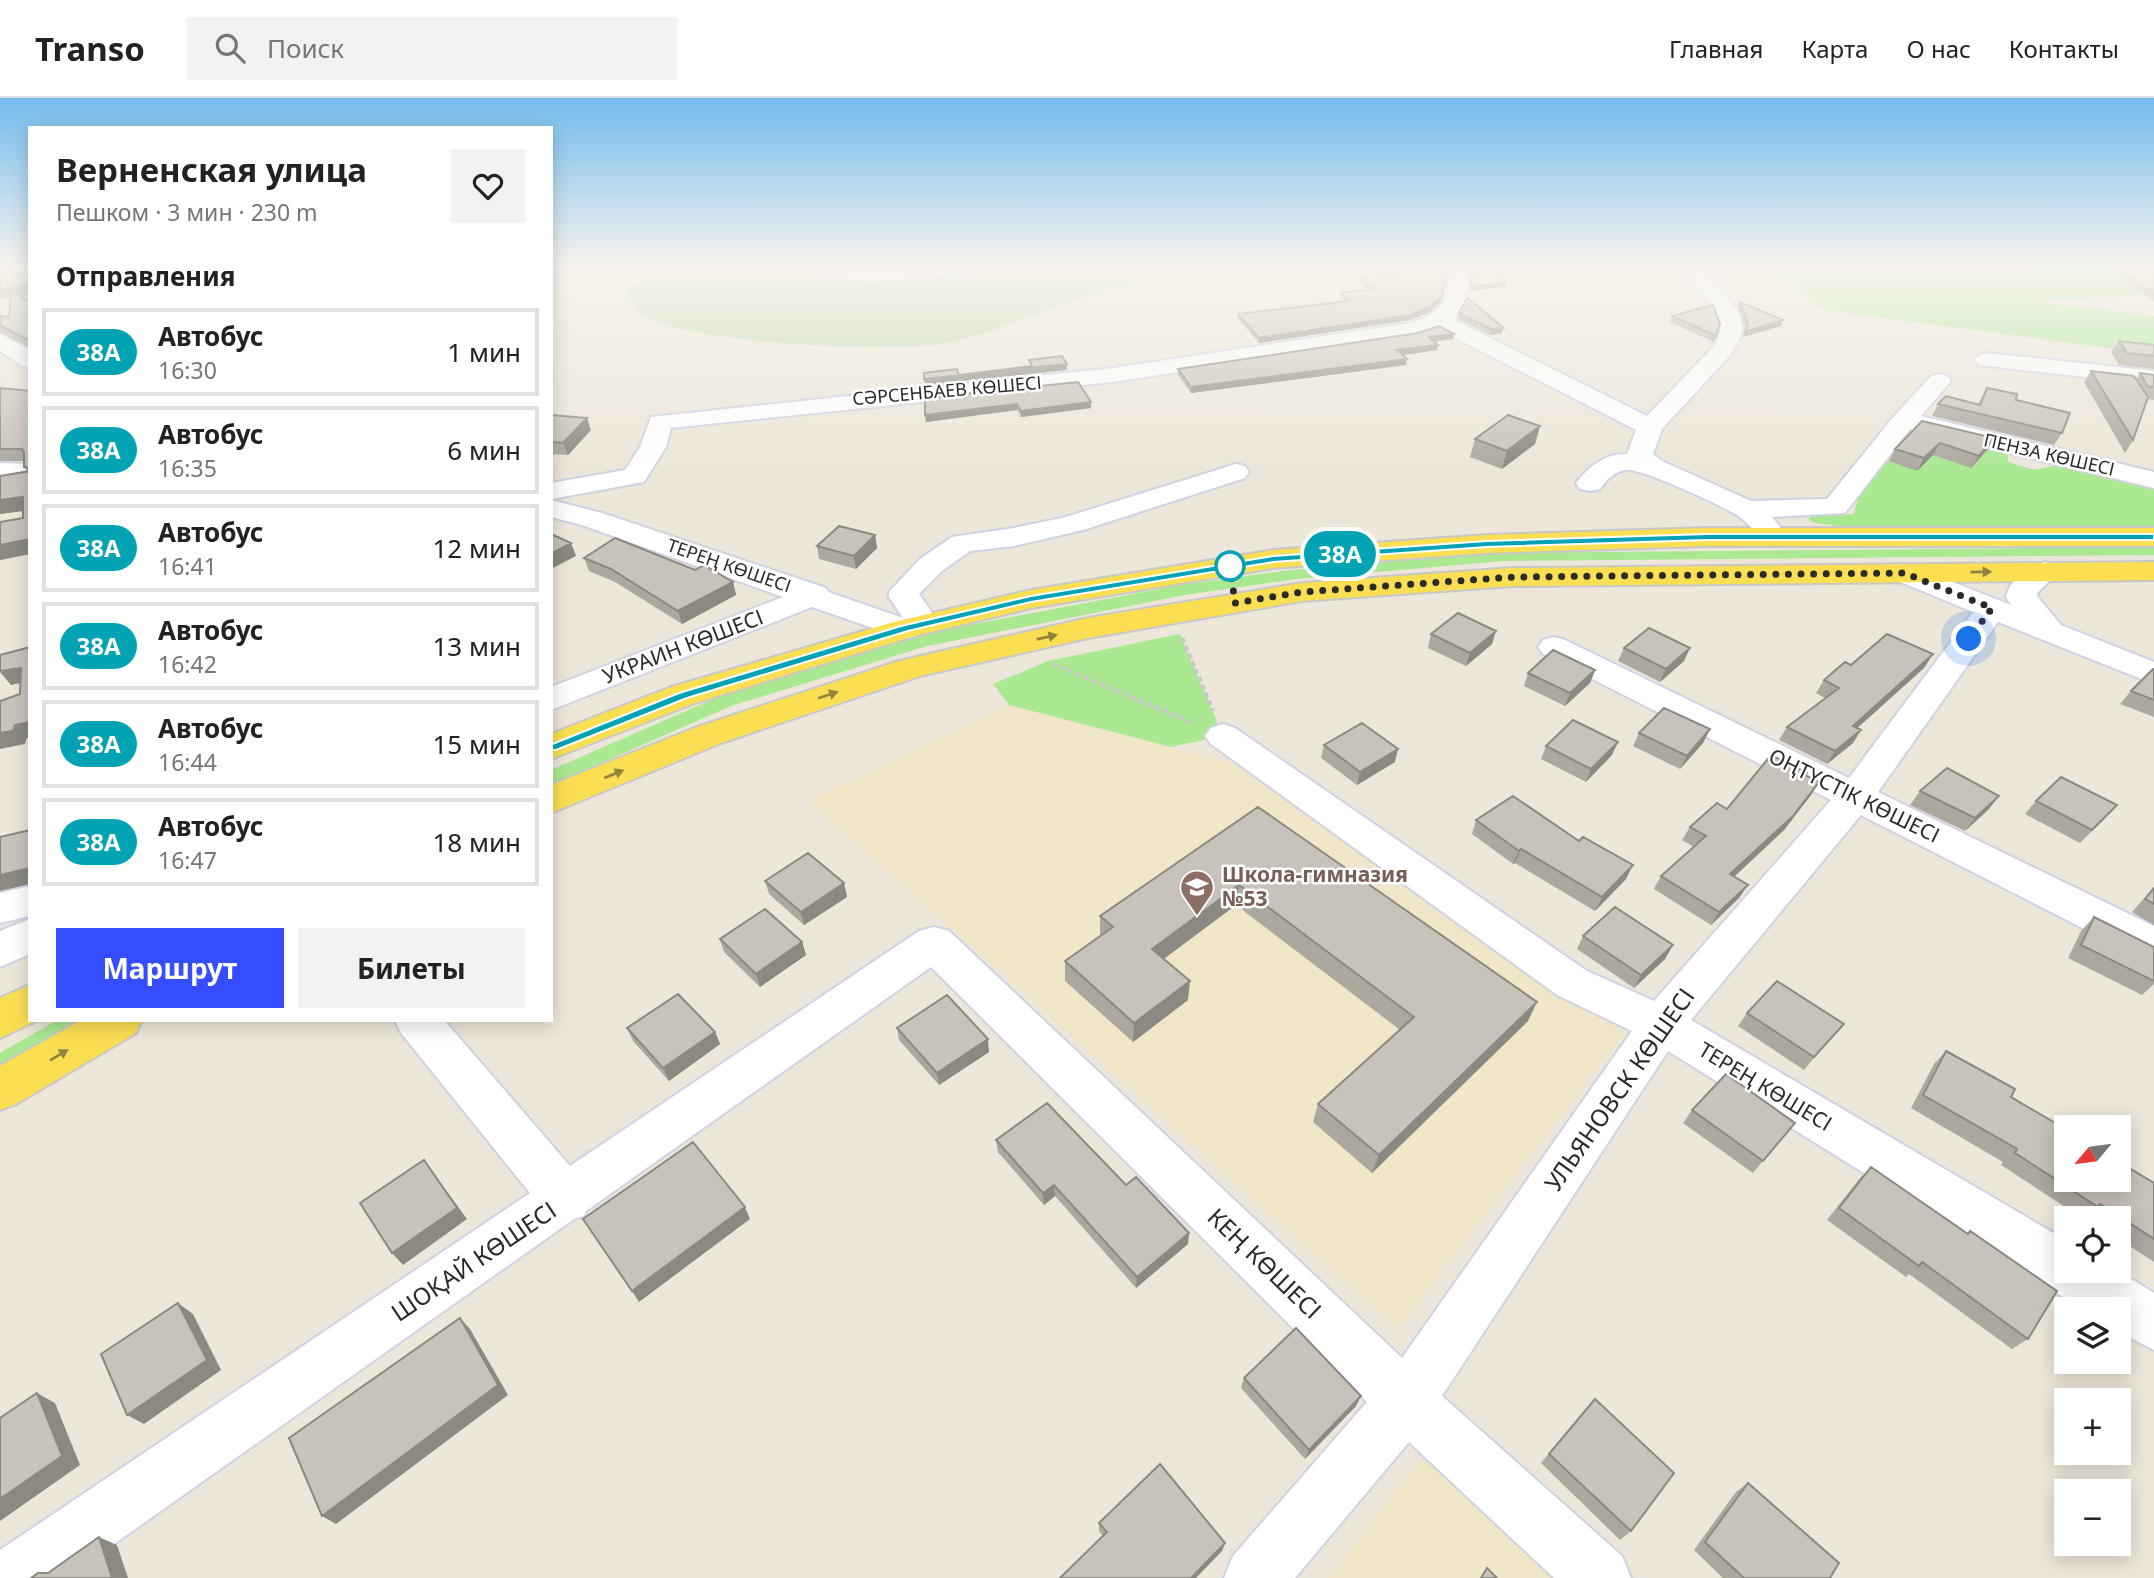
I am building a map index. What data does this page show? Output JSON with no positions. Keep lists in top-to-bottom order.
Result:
{
  "streets": {
    "street": [
      "СӘРСЕНБАЕВ КӨШЕСІ",
      "ПЕНЗА КӨШЕСІ",
      "ТЕРЕҢ КӨШЕСІ",
      "УКРАИН КӨШЕСІ",
      "ОҢТҮСТІК КӨШЕСІ",
      "УЛЬЯНОВСК КӨШЕСІ",
      "ШОҚАЙ КӨШЕСІ",
      "КЕҢ КӨШЕСІ"
    ]
  },
  "crossings": [
    ["ТЕРЕҢ КӨШЕСІ", "УКРАИН КӨШЕСІ"],
    ["ТЕРЕҢ КӨШЕСІ", "УЛЬЯНОВСК КӨШЕСІ"],
    ["ОҢТҮСТІК КӨШЕСІ", "УЛЬЯНОВСК КӨШЕСІ"],
    ["УЛЬЯНОВСК КӨШЕСІ", "КЕҢ КӨШЕСІ"],
    ["ШОҚАЙ КӨШЕСІ", "КЕҢ КӨШЕСІ"]
  ],
  "places": {
    "school or university": ["Школа-гимназия №53"]
  },
  "lines": ["bus line 38А"],
  "north": "bottom left",
  "page": {
    "header": "Transo",
    "search": "Поиск",
    "nav": [
      "Главная",
      "Карта",
      "О нас",
      "Контакты"
    ],
    "on_map": "38А",
    "heading": [
      ["Верненская улица", "Пешком · 3 мин · 230 m"],
      "Отправления"
    ],
    "list": [
      {
        "mark": "38А",
        "name": "Автобус",
        "note": "16:30",
        "value": "1 мин"
      },
      {
        "mark": "38А",
        "name": "Автобус",
        "note": "16:35",
        "value": "6 мин"
      },
      {
        "mark": "38А",
        "name": "Автобус",
        "note": "16:41",
        "value": "12 мин"
      },
      {
        "mark": "38А",
        "name": "Автобус",
        "note": "16:42",
        "value": "13 мин"
      },
      {
        "mark": "38А",
        "name": "Автобус",
        "note": "16:44",
        "value": "15 мин"
      },
      {
        "mark": "38А",
        "name": "Автобус",
        "note": "16:47",
        "value": "18 мин"
      }
    ],
    "buttons": ["Маршрут", "Билеты"],
    "map_buttons": ["+", "−"]
  }
}
